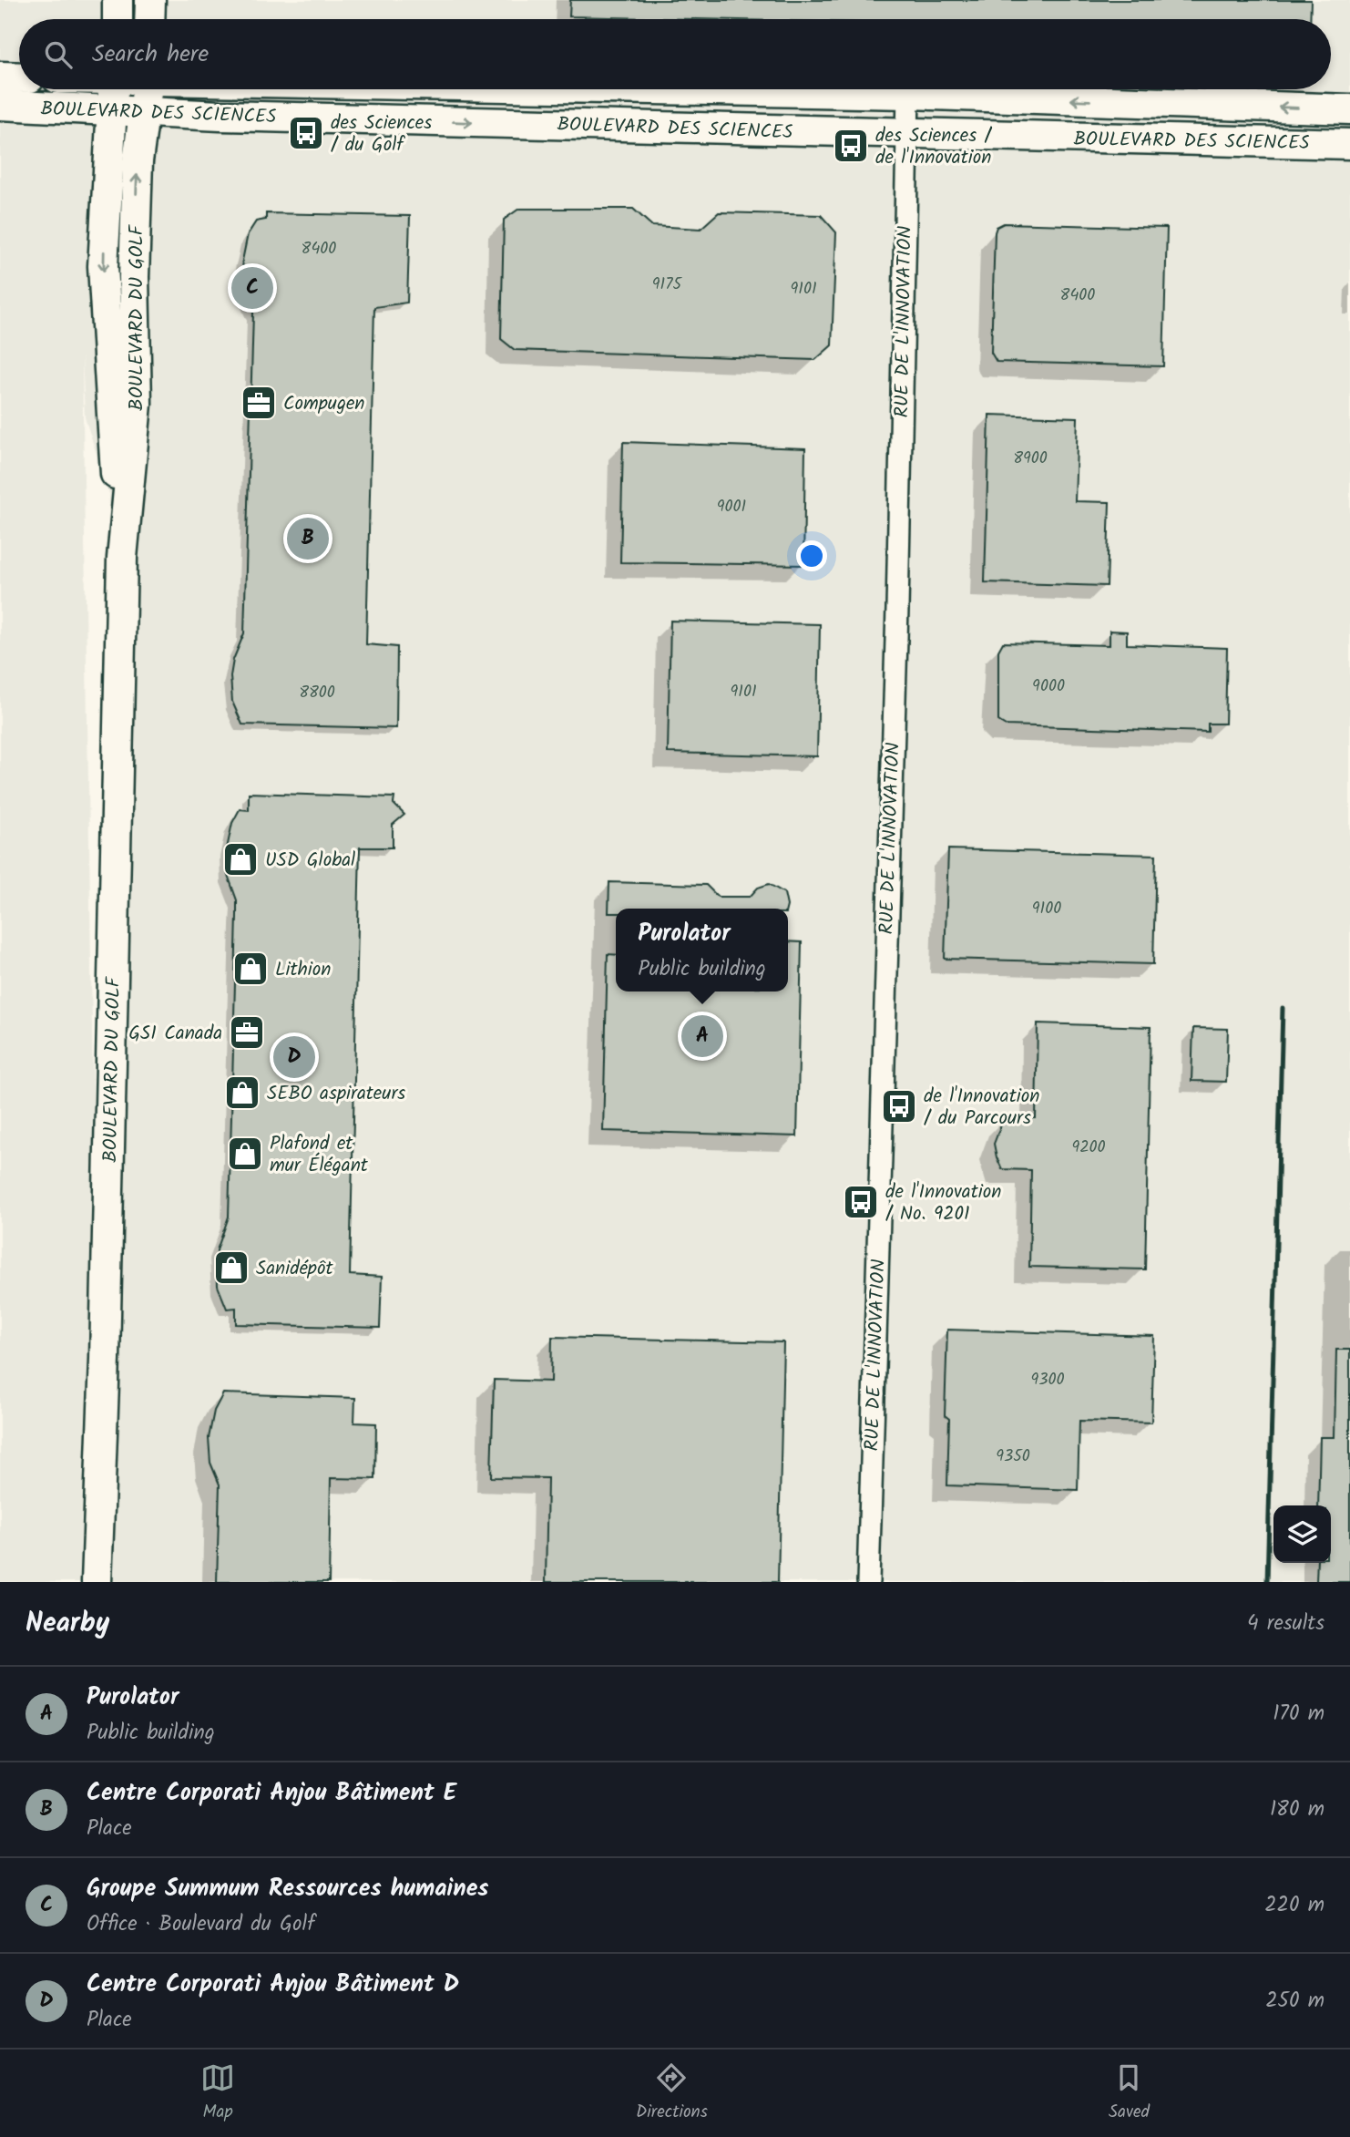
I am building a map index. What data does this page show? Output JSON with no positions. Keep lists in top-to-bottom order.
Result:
{
  "streets": {
    "street": ["BOULEVARD DES SCIENCES", "BOULEVARD DU GOLF", "RUE DE L'INNOVATION"]
  },
  "crossings": [
    ["BOULEVARD DES SCIENCES", "BOULEVARD DU GOLF"],
    ["BOULEVARD DES SCIENCES", "RUE DE L'INNOVATION"]
  ],
  "places": {
    "bus stop": [
      "des Sciences / du Golf",
      "des Sciences / de l'Innovation",
      "de l'Innovation / du Parcours",
      "de l'Innovation / No. 9201"
    ],
    "office": ["Compugen", "GS1 Canada"],
    "shop": [
      "USD Global",
      "Lithion",
      "SEBO aspirateurs",
      "Plafond et mur Élégant",
      "Sanidépôt"
    ]
  },
  "house_numbers": [
    "8400",
    "9175",
    "9101",
    "8400",
    "8900",
    "9001",
    "9000",
    "9101",
    "8800",
    "9100",
    "9200",
    "9300",
    "9350"
  ],
  "page": {
    "search": "Search here",
    "pins": [
      "C",
      "B",
      "A",
      "D"
    ],
    "popup": ["Purolator", "Public building"],
    "heading": ["Nearby", "4 results"],
    "list": [
      {
        "mark": "A",
        "name": "Purolator",
        "note": "Public building",
        "value": "170 m"
      },
      {
        "mark": "B",
        "name": "Centre Corporati Anjou Bâtiment E",
        "note": "Place",
        "value": "180 m"
      },
      {
        "mark": "C",
        "name": "Groupe Summum Ressources humaines",
        "note": "Office · Boulevard du Golf",
        "value": "220 m"
      },
      {
        "mark": "D",
        "name": "Centre Corporati Anjou Bâtiment D",
        "note": "Place",
        "value": "250 m"
      }
    ],
    "nav": ["Map", "Directions", "Saved"]
  }
}
